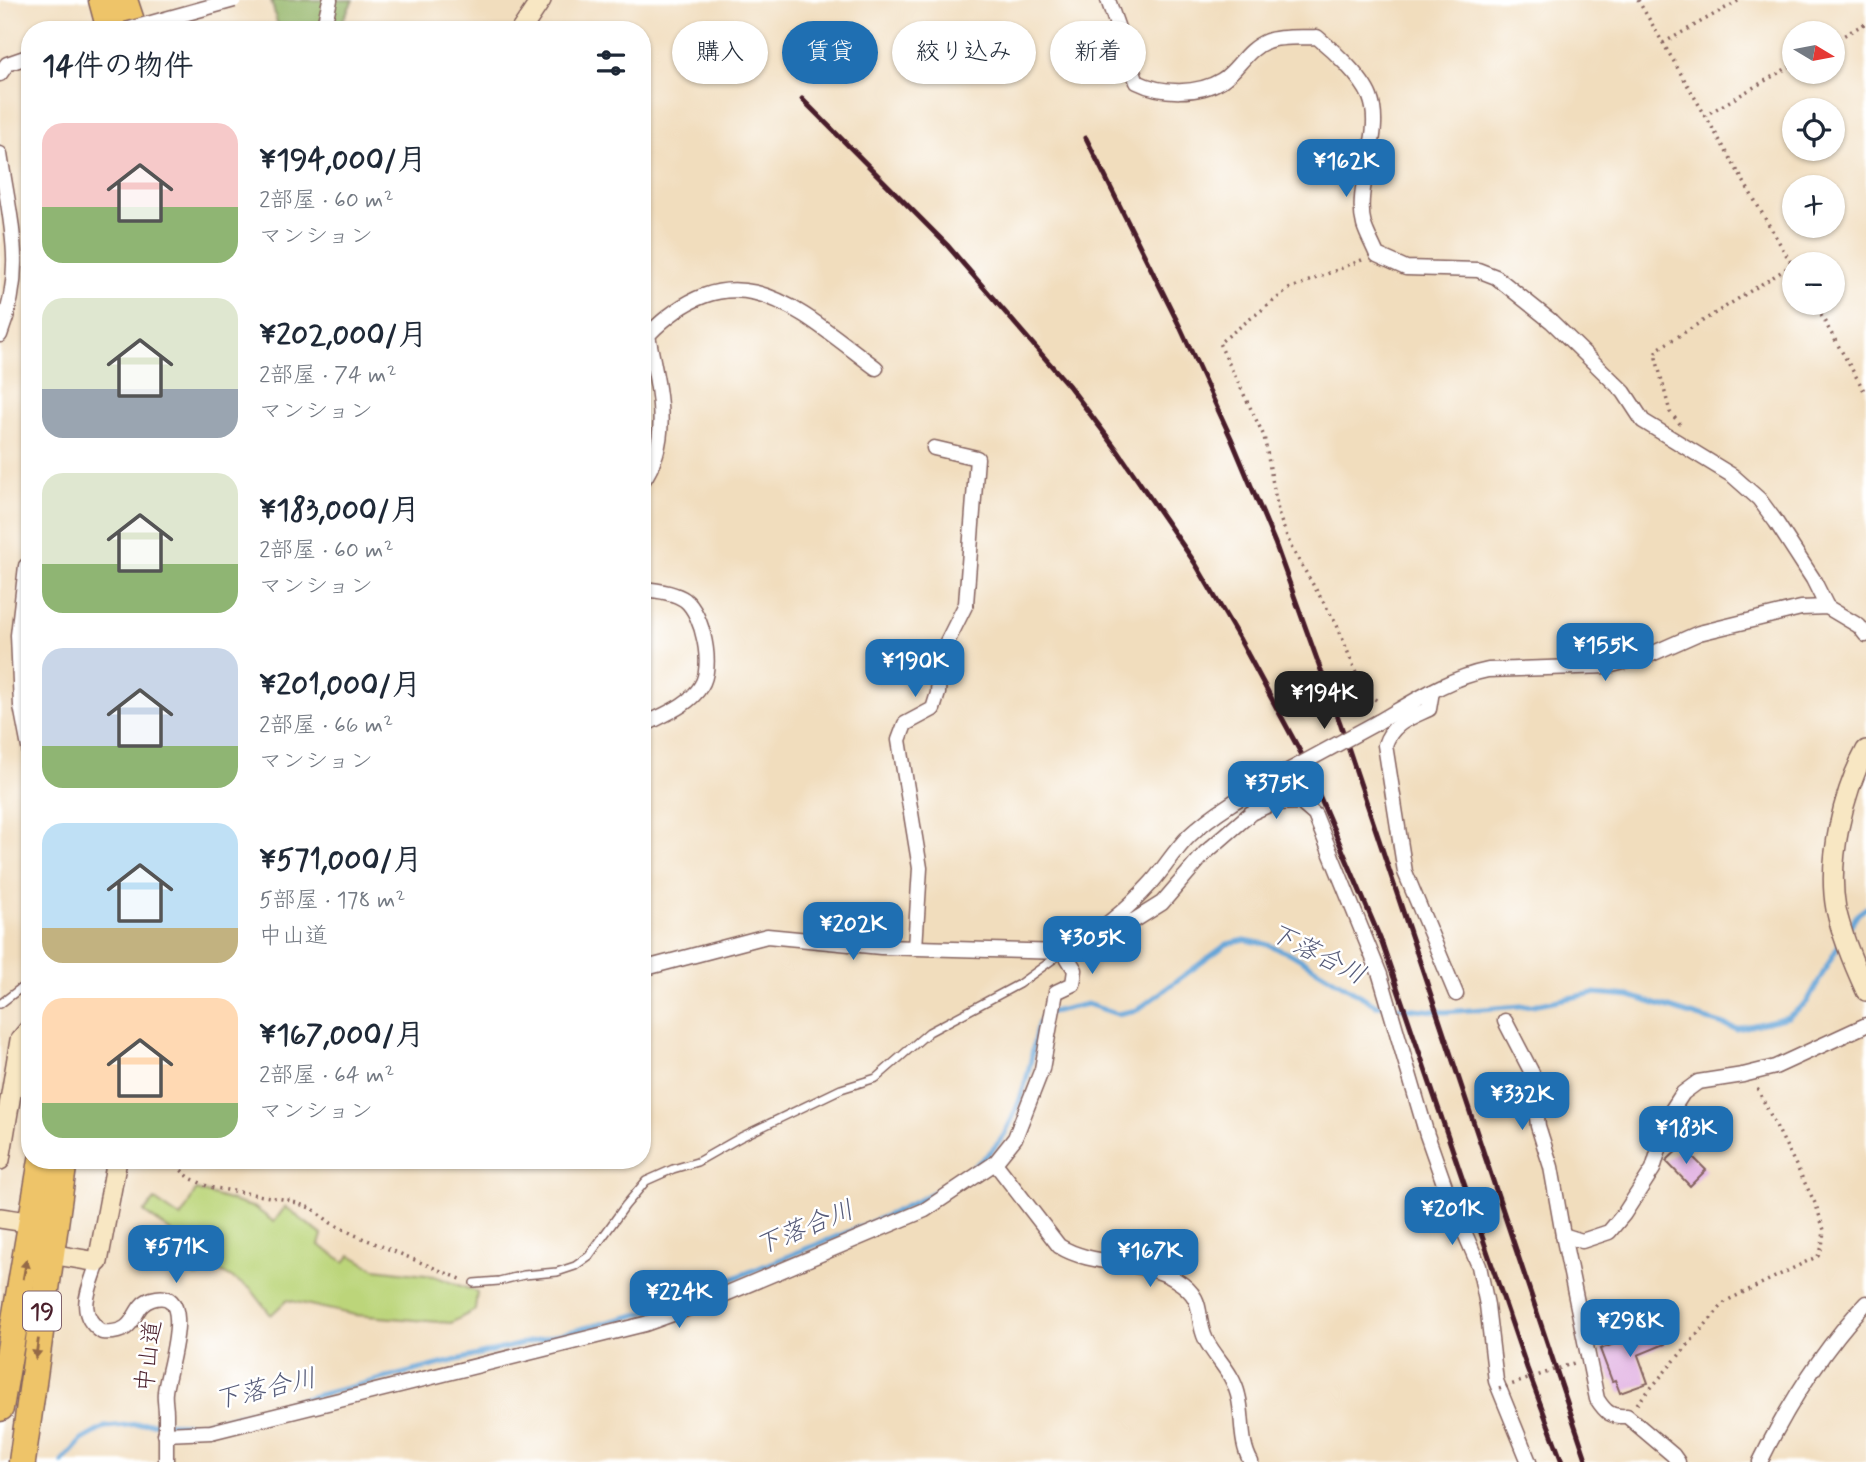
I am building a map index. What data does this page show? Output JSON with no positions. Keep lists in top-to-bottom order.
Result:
{
  "streets": {
    "highway": ["19"],
    "street": ["中山道"]
  },
  "water": ["下落合川"],
  "north": "right",
  "page": {
    "map_buttons": ["+", "−"],
    "chip": [
      "購入",
      "賃貸",
      "絞り込み",
      "新着"
    ],
    "heading": "14件の物件",
    "list": [
      {
        "name": "¥194,000/月",
        "note": "2部屋 · 60 m² · マンション"
      },
      {
        "name": "¥202,000/月",
        "note": "2部屋 · 74 m² · マンション"
      },
      {
        "name": "¥183,000/月",
        "note": "2部屋 · 60 m² · マンション"
      },
      {
        "name": "¥201,000/月",
        "note": "2部屋 · 66 m² · マンション"
      },
      {
        "name": "¥571,000/月",
        "note": "5部屋 · 178 m² · 中山道"
      },
      {
        "name": "¥167,000/月",
        "note": "2部屋 · 64 m² · マンション"
      }
    ],
    "price": [
      "¥162K",
      "¥155K",
      "¥190K",
      "¥194K",
      "¥375K",
      "¥202K",
      "¥305K",
      "¥332K",
      "¥183K",
      "¥201K",
      "¥571K",
      "¥167K",
      "¥224K",
      "¥298K"
    ]
  }
}
